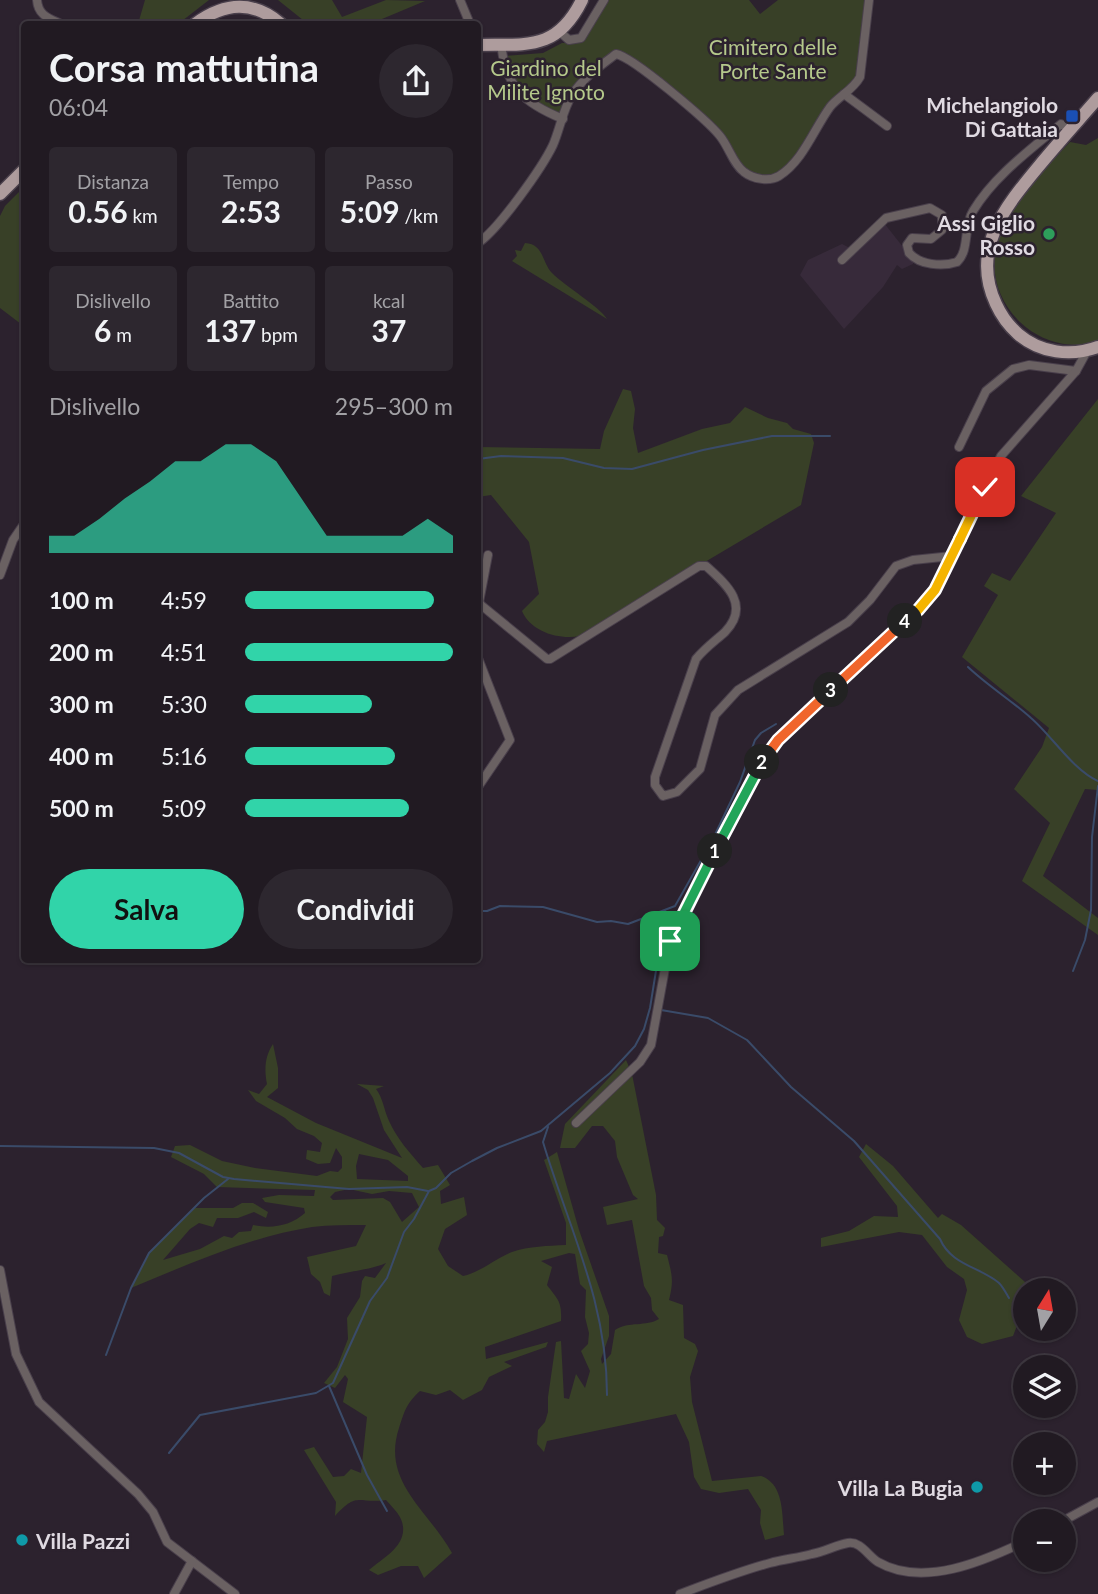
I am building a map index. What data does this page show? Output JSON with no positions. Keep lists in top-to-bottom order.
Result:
{
  "parks": ["Cimitero delle Porte Sante", "Giardino del Milite Ignoto"],
  "places": {
    "transit": ["Michelangiolo Di Gattaia"],
    "other": ["Assi Giglio Rosso", "Villa La Bugia", "Villa Pazzi"]
  },
  "north": "top",
  "page": {
    "heading": ["Corsa mattutina", "06:04"],
    "stats": [
      ["Distanza", "0.56 km"],
      ["Tempo", "2:53"],
      ["Passo", "5:09 /km"],
      ["Dislivello", "6 m"],
      ["Battito", "137 bpm"],
      ["kcal", "37"]
    ],
    "chart": ["Dislivello", "295–300 m"],
    "list": [
      {
        "name": "100 m",
        "note": "4:59"
      },
      {
        "name": "200 m",
        "note": "4:51"
      },
      {
        "name": "300 m",
        "note": "5:30"
      },
      {
        "name": "400 m",
        "note": "5:16"
      },
      {
        "name": "500 m",
        "note": "5:09"
      }
    ],
    "pins": [
      "4",
      "3",
      "2",
      "1"
    ],
    "buttons": ["Salva", "Condividi"],
    "map_buttons": ["+", "−"]
  }
}
